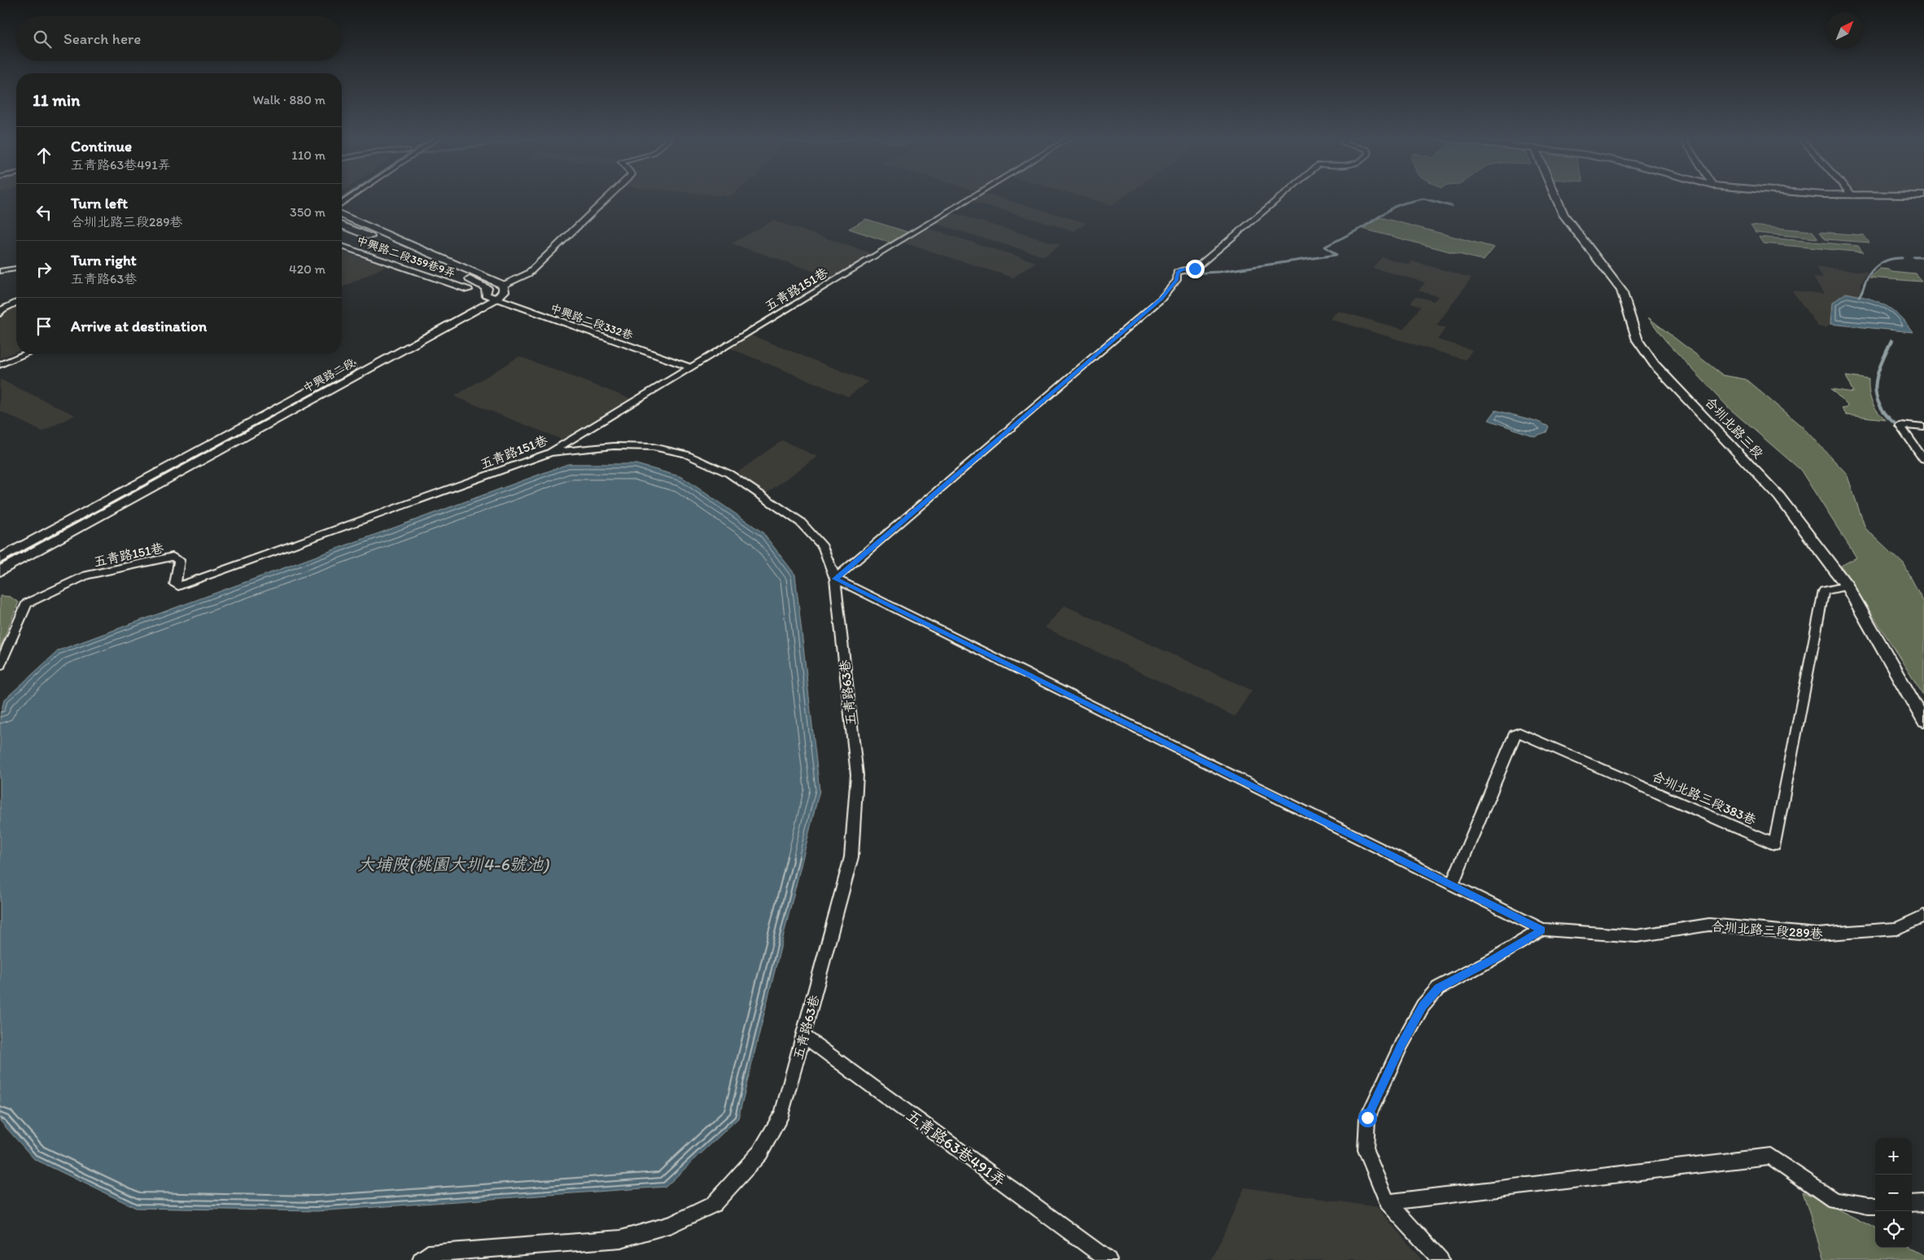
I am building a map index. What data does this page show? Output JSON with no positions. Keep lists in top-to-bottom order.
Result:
{
  "streets": {
    "street": [
      "中興路二段359巷9弄",
      "五青路151巷",
      "中興路二段332巷",
      "中興路二段",
      "合圳北路三段",
      "五青路63巷",
      "合圳北路三段383巷",
      "合圳北路三段289巷",
      "五青路63巷491弄"
    ]
  },
  "crossings": [
    ["五青路151巷", "中興路二段332巷"],
    ["五青路151巷", "五青路63巷"],
    ["中興路二段332巷", "中興路二段"],
    ["合圳北路三段", "合圳北路三段383巷"],
    ["五青路63巷", "合圳北路三段289巷"],
    ["五青路63巷", "五青路63巷491弄"],
    ["合圳北路三段383巷", "合圳北路三段289巷"]
  ],
  "water": ["大埔陂(桃園大圳4-6號池)"],
  "north": "top right",
  "page": {
    "search": "Search here",
    "heading": ["11 min", "Walk · 880 m"],
    "list": [
      ["Continue", "五青路63巷491弄", "110 m"],
      ["Turn left", "合圳北路三段289巷", "350 m"],
      ["Turn right", "五青路63巷", "420 m"],
      "Arrive at destination"
    ],
    "map_buttons": ["+", "−"]
  }
}
